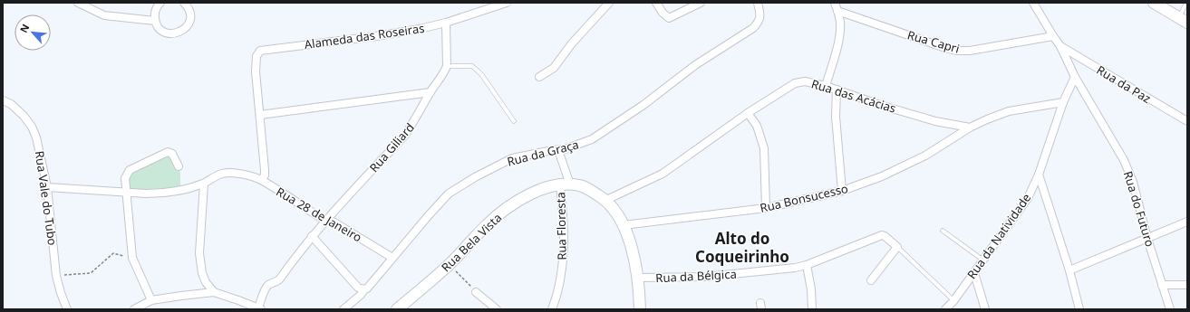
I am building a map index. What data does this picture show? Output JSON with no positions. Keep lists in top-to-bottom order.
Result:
{
  "streets": {
    "main road": ["Rua Bela Vista"],
    "street": [
      "Alameda das Roseiras",
      "Rua Capri",
      "Rua da Paz",
      "Rua das Acácias",
      "Rua Giliard",
      "Rua da Graça",
      "Rua Vale do Tubo",
      "Rua Bonsucesso",
      "Rua do Futuro",
      "Rua 28 de Janeiro",
      "Rua Floresta",
      "Rua da Natividade",
      "Rua da Bélgica"
    ]
  },
  "crossings": [
    ["Rua das Acácias", "Rua Bonsucesso"],
    ["Rua Giliard", "Rua 28 de Janeiro"],
    ["Rua da Graça", "Rua 28 de Janeiro"],
    ["Rua da Graça", "Rua Floresta"],
    ["Rua Vale do Tubo", "Rua 28 de Janeiro"],
    ["Rua do Futuro", "Rua da Natividade"],
    ["Rua Floresta", "Rua Bela Vista"]
  ],
  "districts": ["Alto do Coqueirinho"],
  "north": "top left"
}
